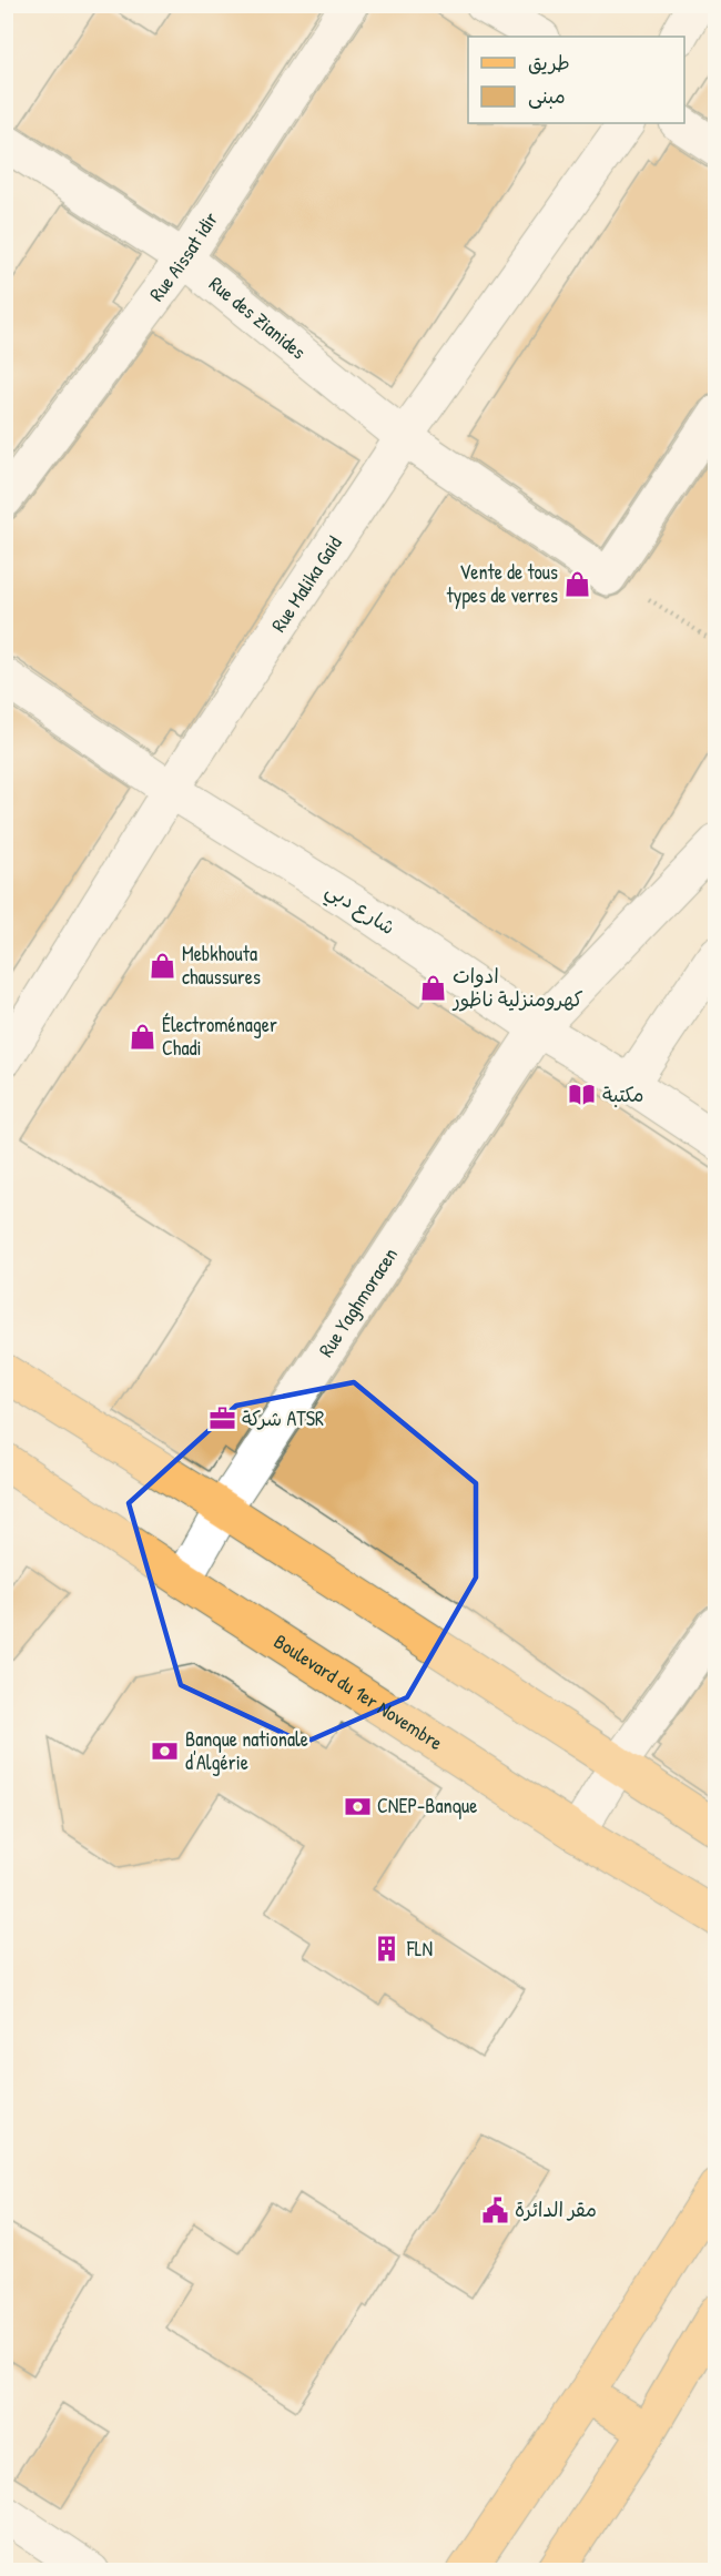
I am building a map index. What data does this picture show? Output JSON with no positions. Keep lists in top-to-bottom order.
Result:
{
  "streets": {
    "main road": ["Boulevard du 1er Novembre"],
    "street": [
      "Rue Aissat idir",
      "Rue des Zianides",
      "Rue Malika Gaid",
      "شارع دبي",
      "Rue Yaghmoracen"
    ]
  },
  "crossings": [
    ["Rue Aissat idir", "Rue des Zianides"],
    ["Rue des Zianides", "Rue Malika Gaid"],
    ["Rue Malika Gaid", "شارع دبي"],
    ["شارع دبي", "Rue Yaghmoracen"],
    ["Rue Yaghmoracen", "Boulevard du 1er Novembre"]
  ],
  "places": {
    "shop": [
      "Vente de tous types de verres",
      "Mebkhouta chaussures",
      "ادوات كهرومنزلية ناظور",
      "Électroménager Chadi"
    ],
    "library": ["مكتبة"],
    "office": ["شركة ATSR"],
    "bank": ["Banque nationale d'Algérie", "CNEP-Banque"],
    "building": ["FLN"],
    "public building": ["مقر الدائرة"]
  },
  "legend": ["طريق", "مبنى"]
}
